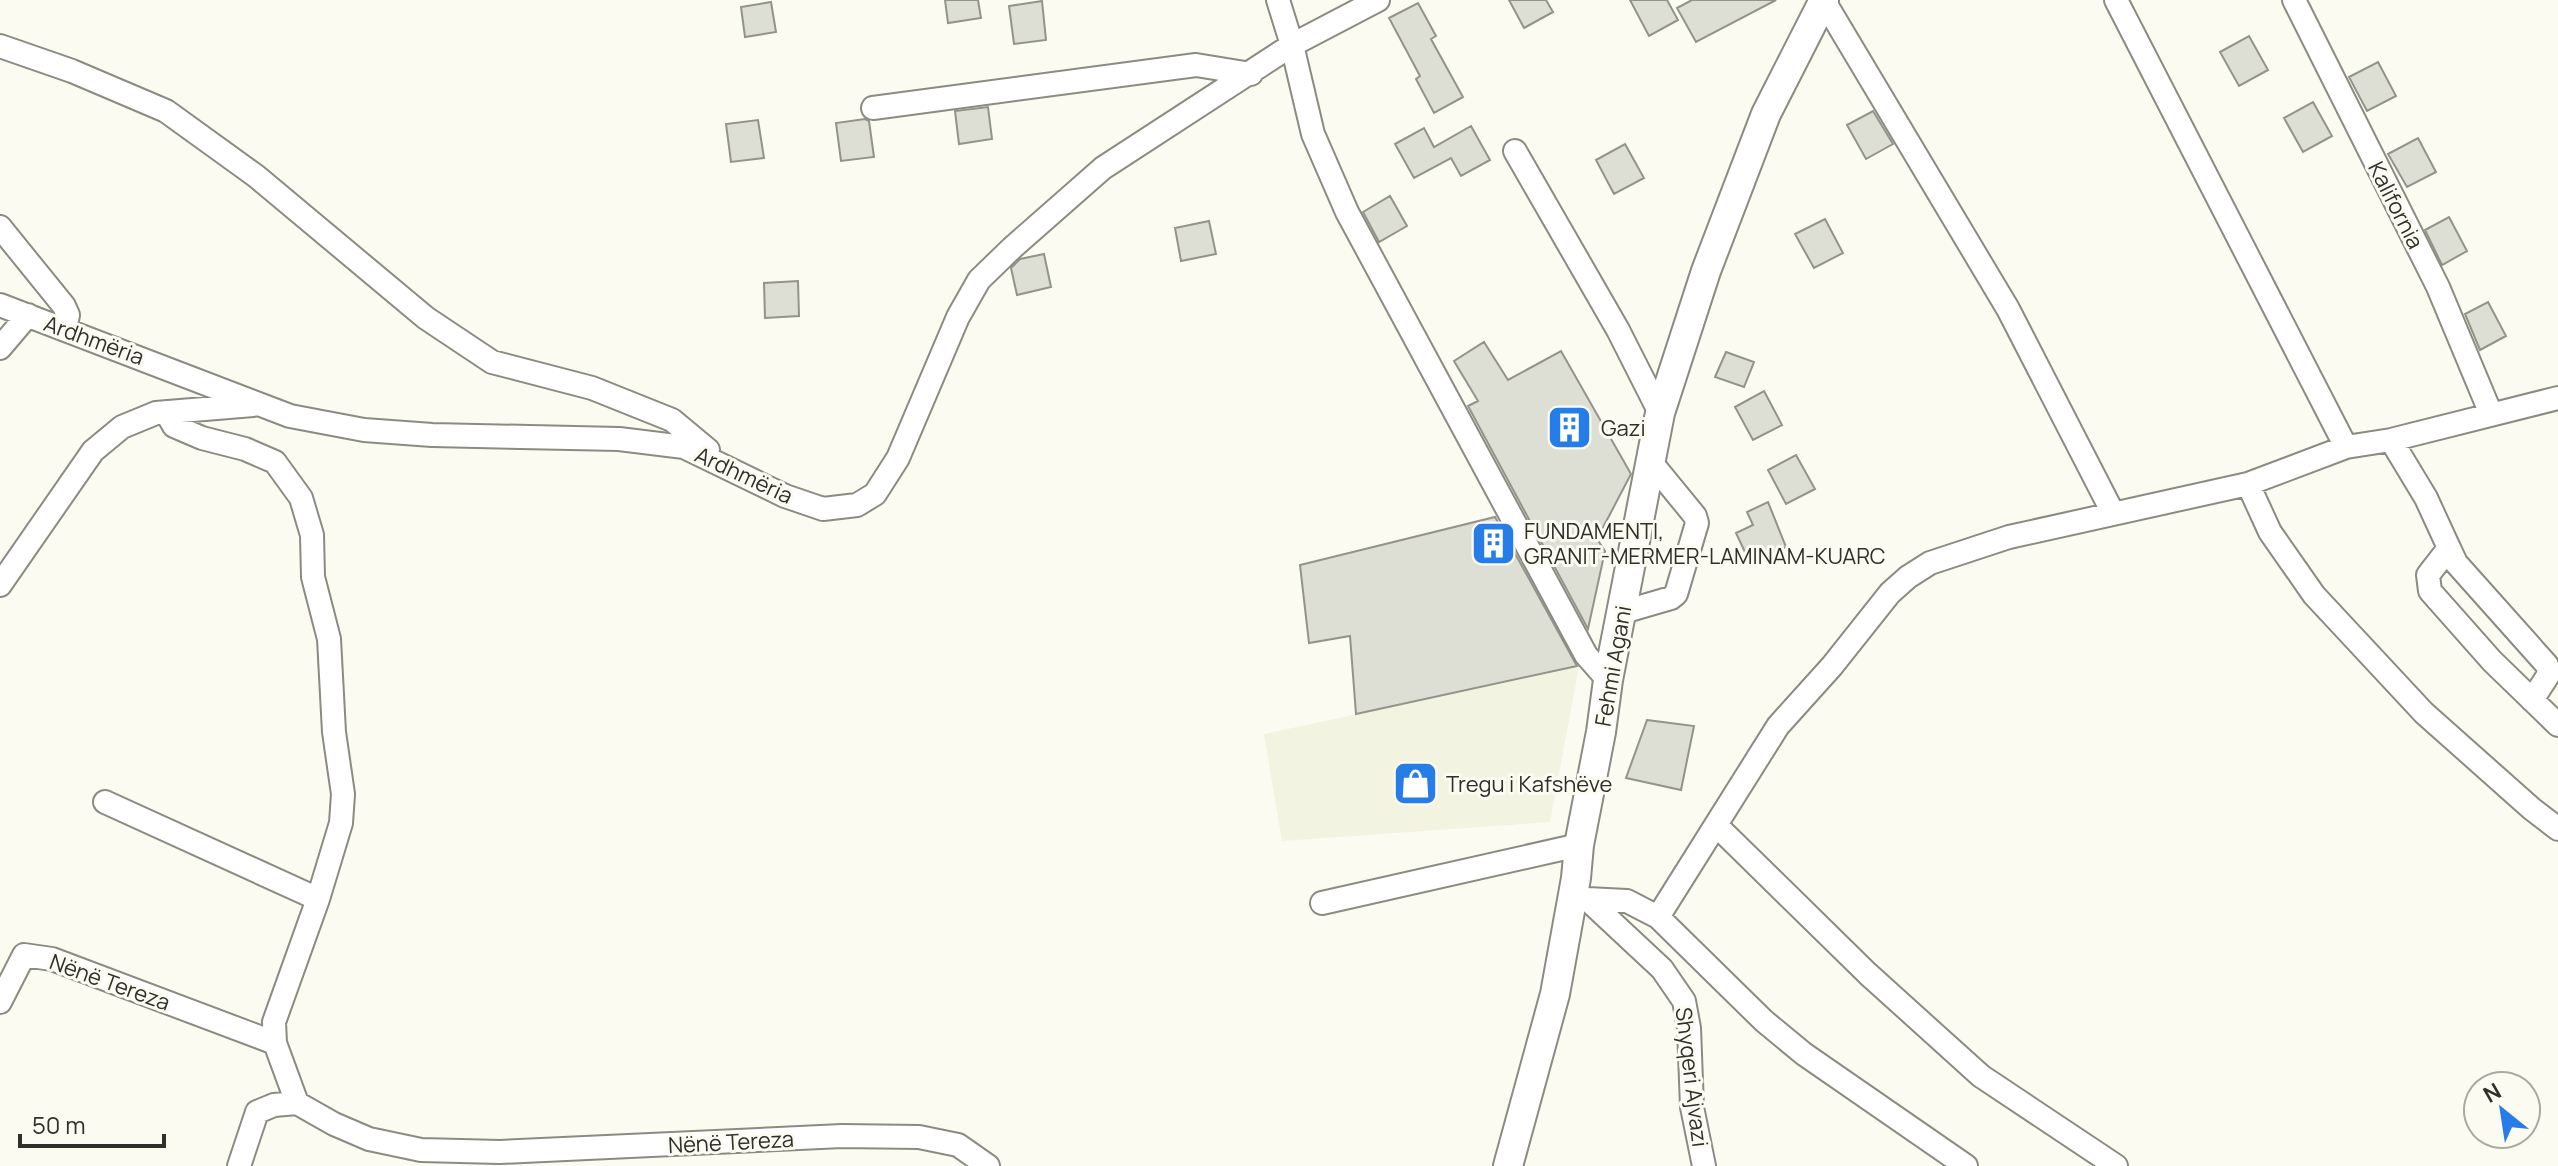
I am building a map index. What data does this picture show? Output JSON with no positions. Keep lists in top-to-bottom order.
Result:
{
  "streets": {
    "main road": ["Fehmi Agani"],
    "street": [
      "Kalifornia",
      "Ardhmëria",
      "Nënë Tereza",
      "Shyqeri Ajvazi"
    ]
  },
  "crossings": [
    ["Fehmi Agani", "Shyqeri Ajvazi"]
  ],
  "places": {
    "building": ["Gazi", "FUNDAMENTI, GRANIT-MERMER-LAMINAM-KUARC"],
    "shop": ["Tregu i Kafshëve"]
  },
  "scale_bar": "50 m",
  "north": "top left"
}
